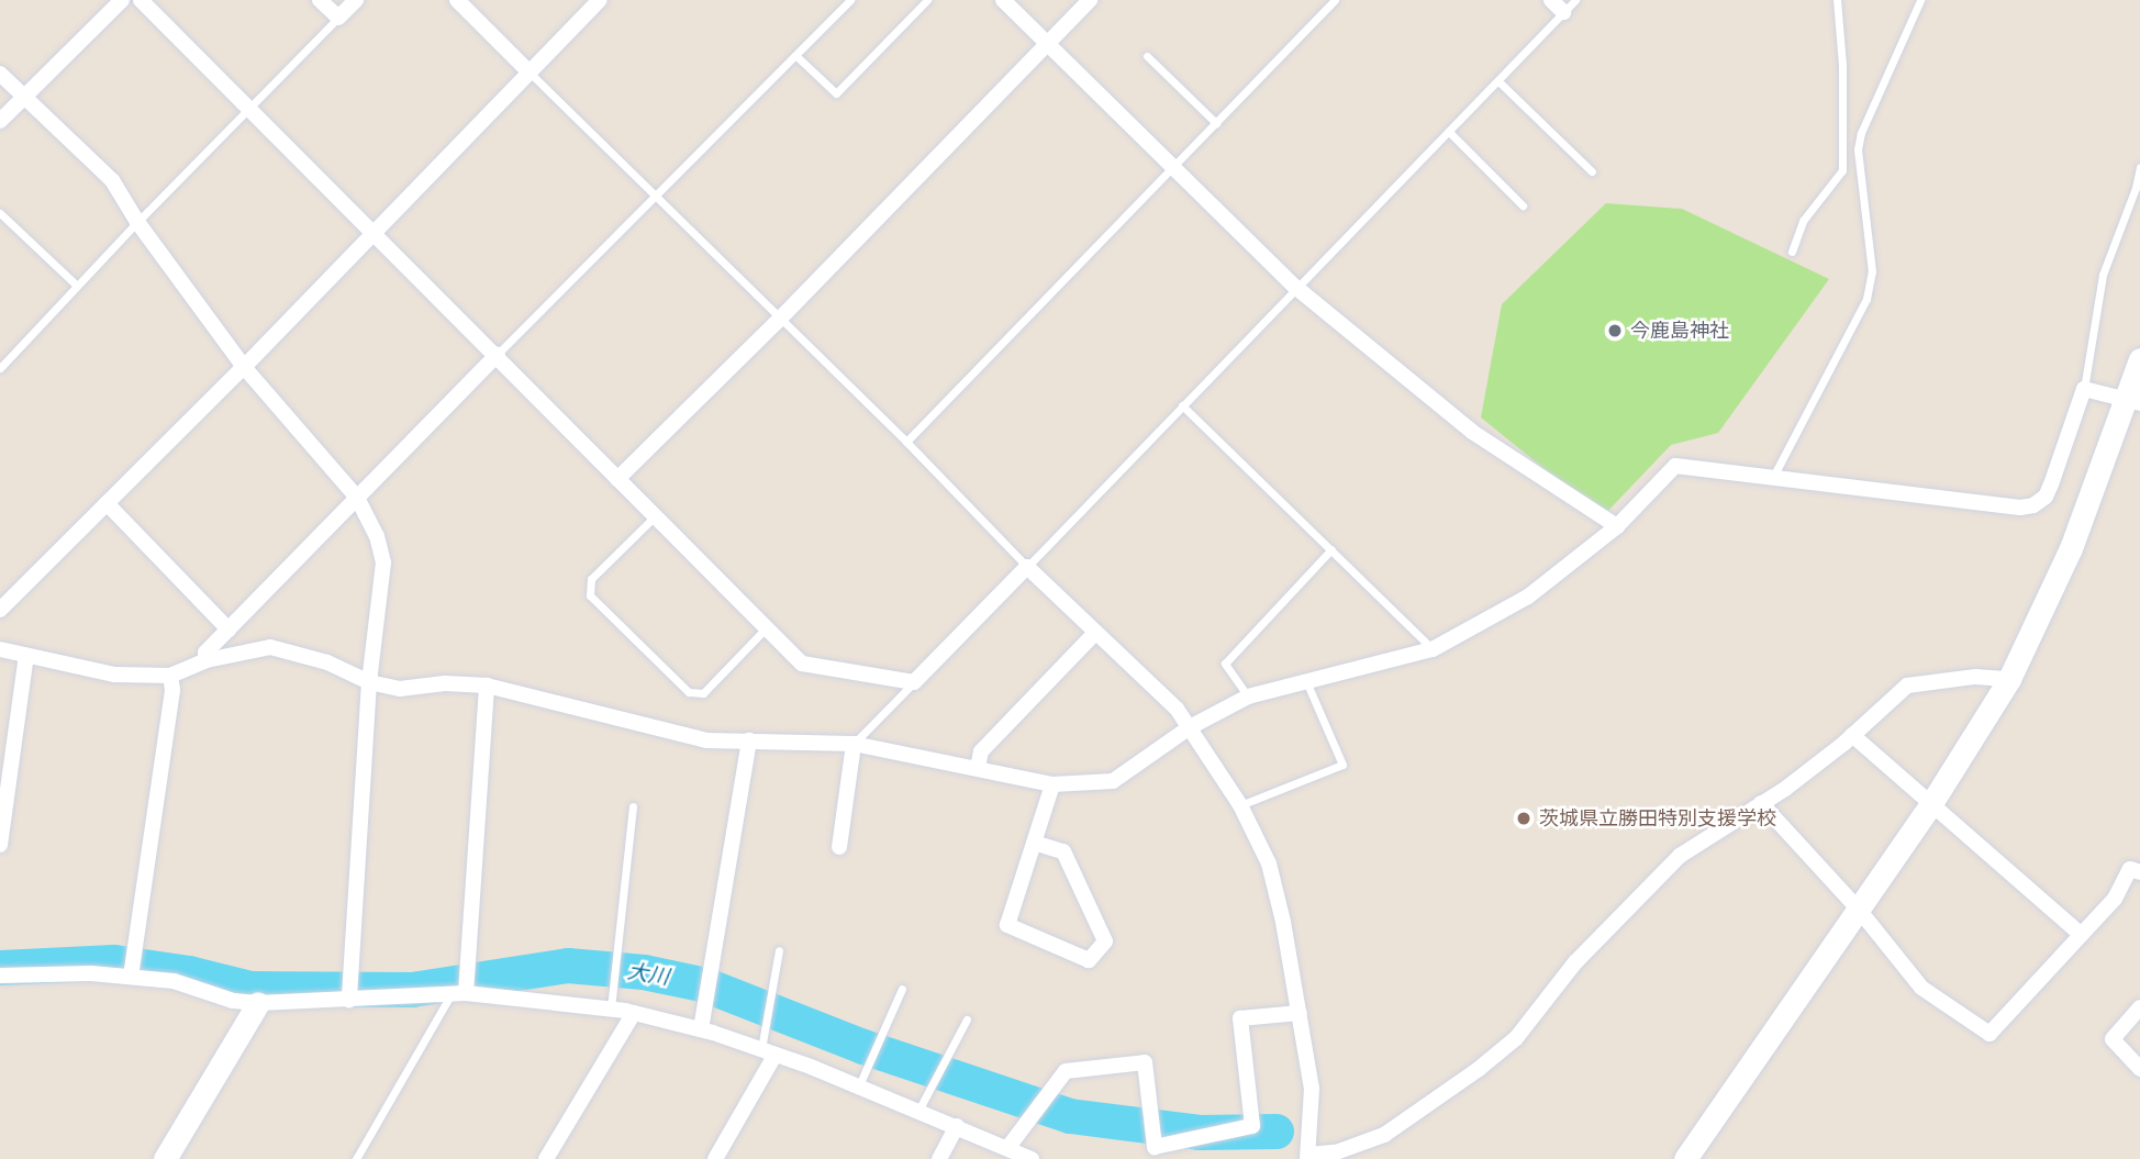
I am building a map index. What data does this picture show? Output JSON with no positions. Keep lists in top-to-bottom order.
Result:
{
  "water": ["大川"],
  "places": ["今鹿島神社", "茨城県立勝田特別支援学校"]
}
